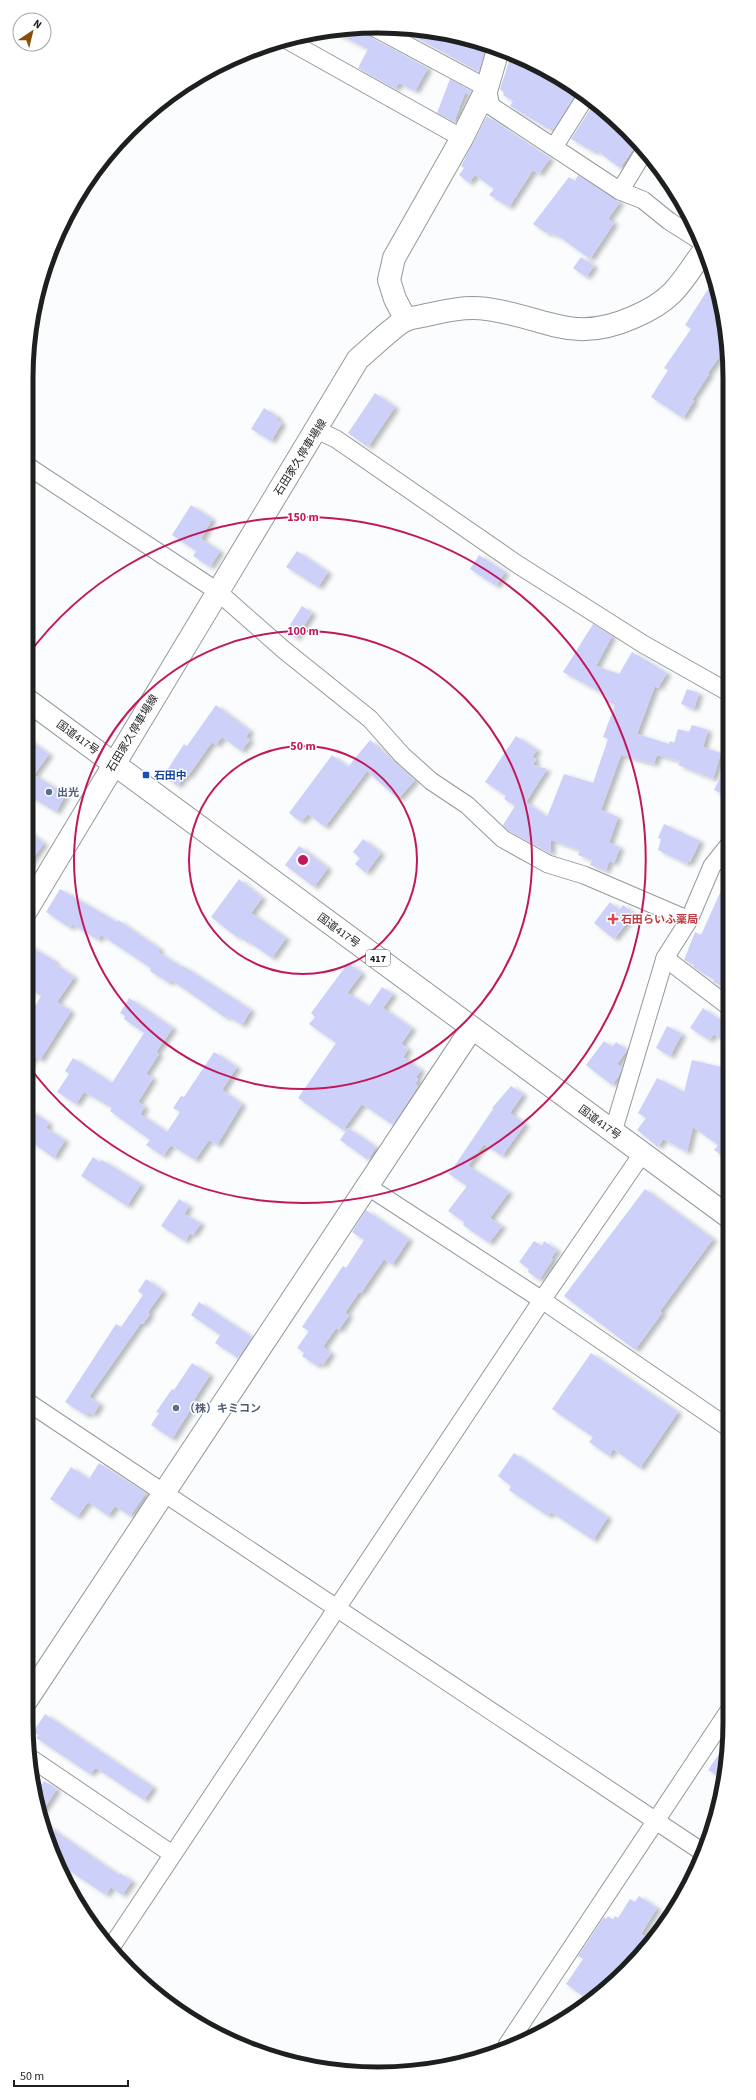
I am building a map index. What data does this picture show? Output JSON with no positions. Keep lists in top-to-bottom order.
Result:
{
  "streets": {
    "main road": ["石田家久停車場線", "国道417号", "417"]
  },
  "crossings": [
    ["石田家久停車場線", "国道417号"]
  ],
  "places": {
    "transit": ["石田中"],
    "other": ["出光", "（株）キミコン"],
    "health": ["石田らいふ薬局"]
  },
  "scale_bar": "50 m",
  "north": "top right",
  "rings": ["150 m", "100 m", "50 m"]
}
